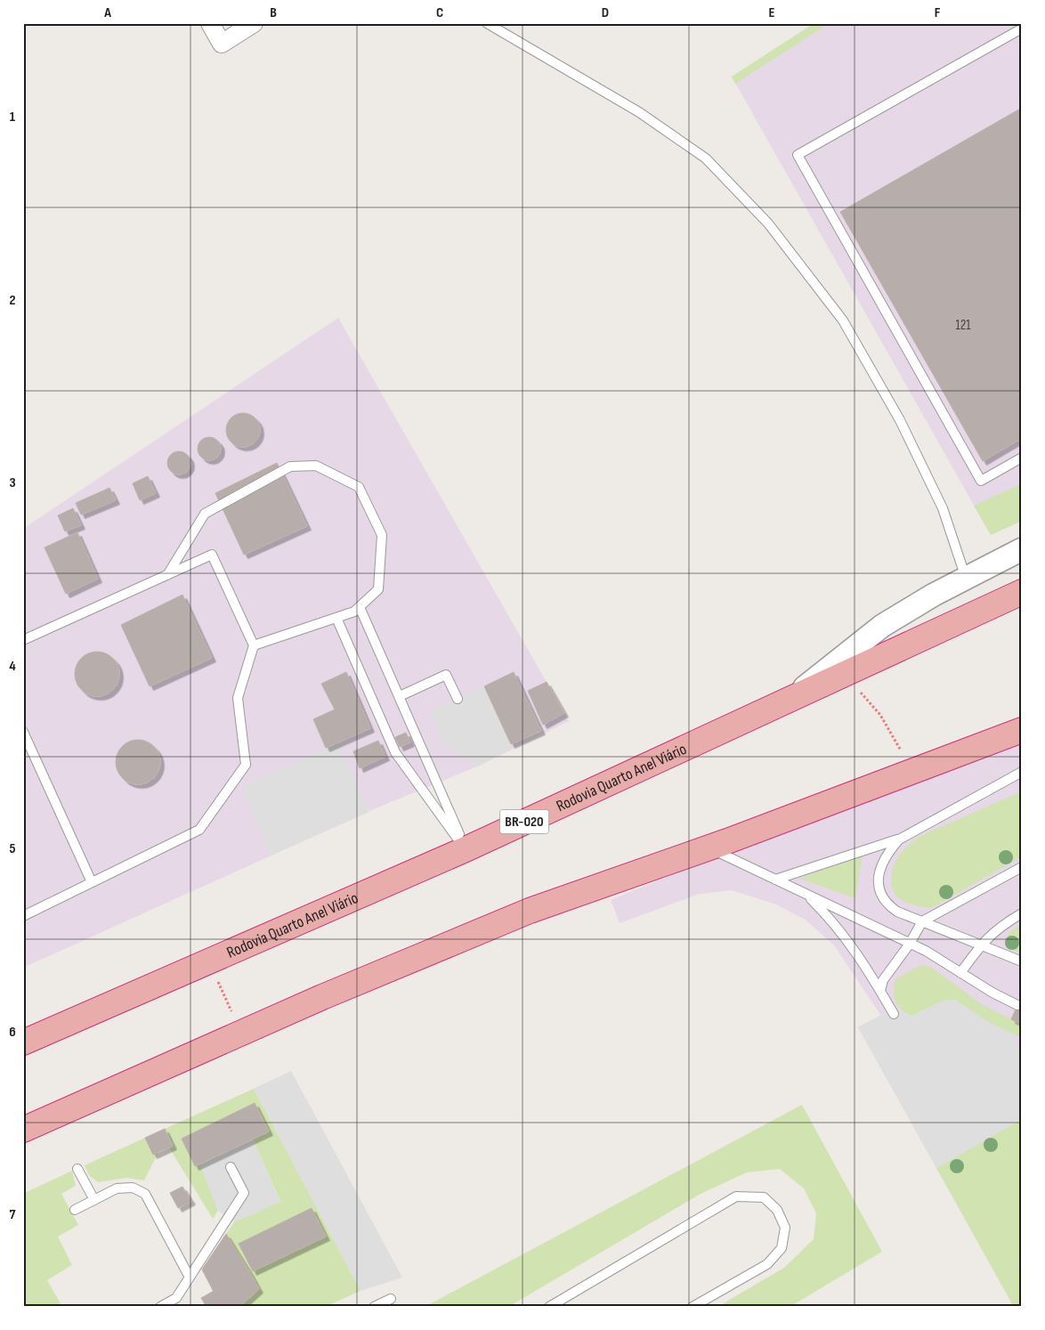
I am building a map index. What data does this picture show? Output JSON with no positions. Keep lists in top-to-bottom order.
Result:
{
  "streets": {
    "highway": ["Rodovia Quarto Anel Viário", "BR-020"]
  },
  "house_numbers": ["121"],
  "grid": {
    "columns": [
      "A",
      "B",
      "C",
      "D",
      "E",
      "F"
    ],
    "rows": [
      "1",
      "2",
      "3",
      "4",
      "5",
      "6",
      "7"
    ]
  }
}
